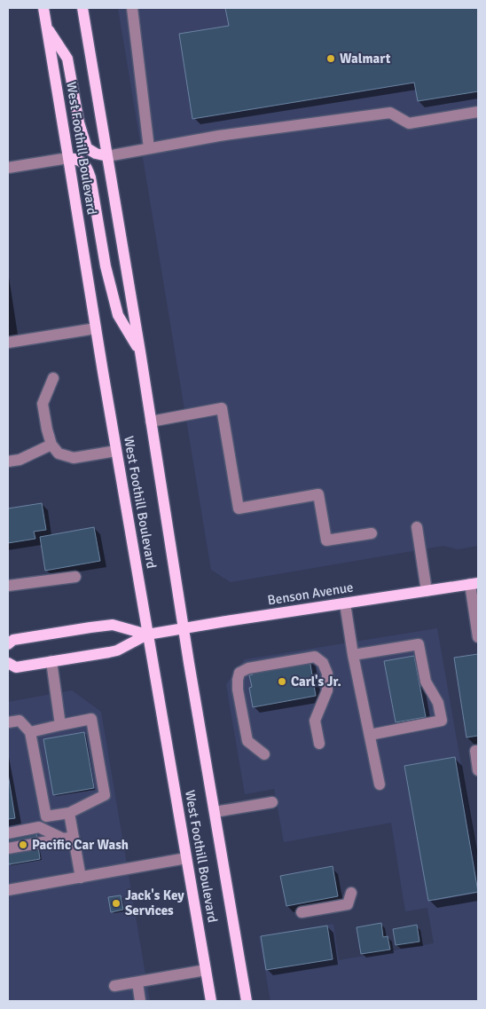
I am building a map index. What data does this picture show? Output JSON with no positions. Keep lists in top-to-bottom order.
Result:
{
  "streets": {
    "main road": ["West Foothill Boulevard", "Benson Avenue"]
  },
  "crossings": [
    ["West Foothill Boulevard", "Benson Avenue"]
  ],
  "places": [
    "Walmart",
    "Carl's Jr.",
    "Pacific Car Wash",
    "Jack's Key Services"
  ]
}
